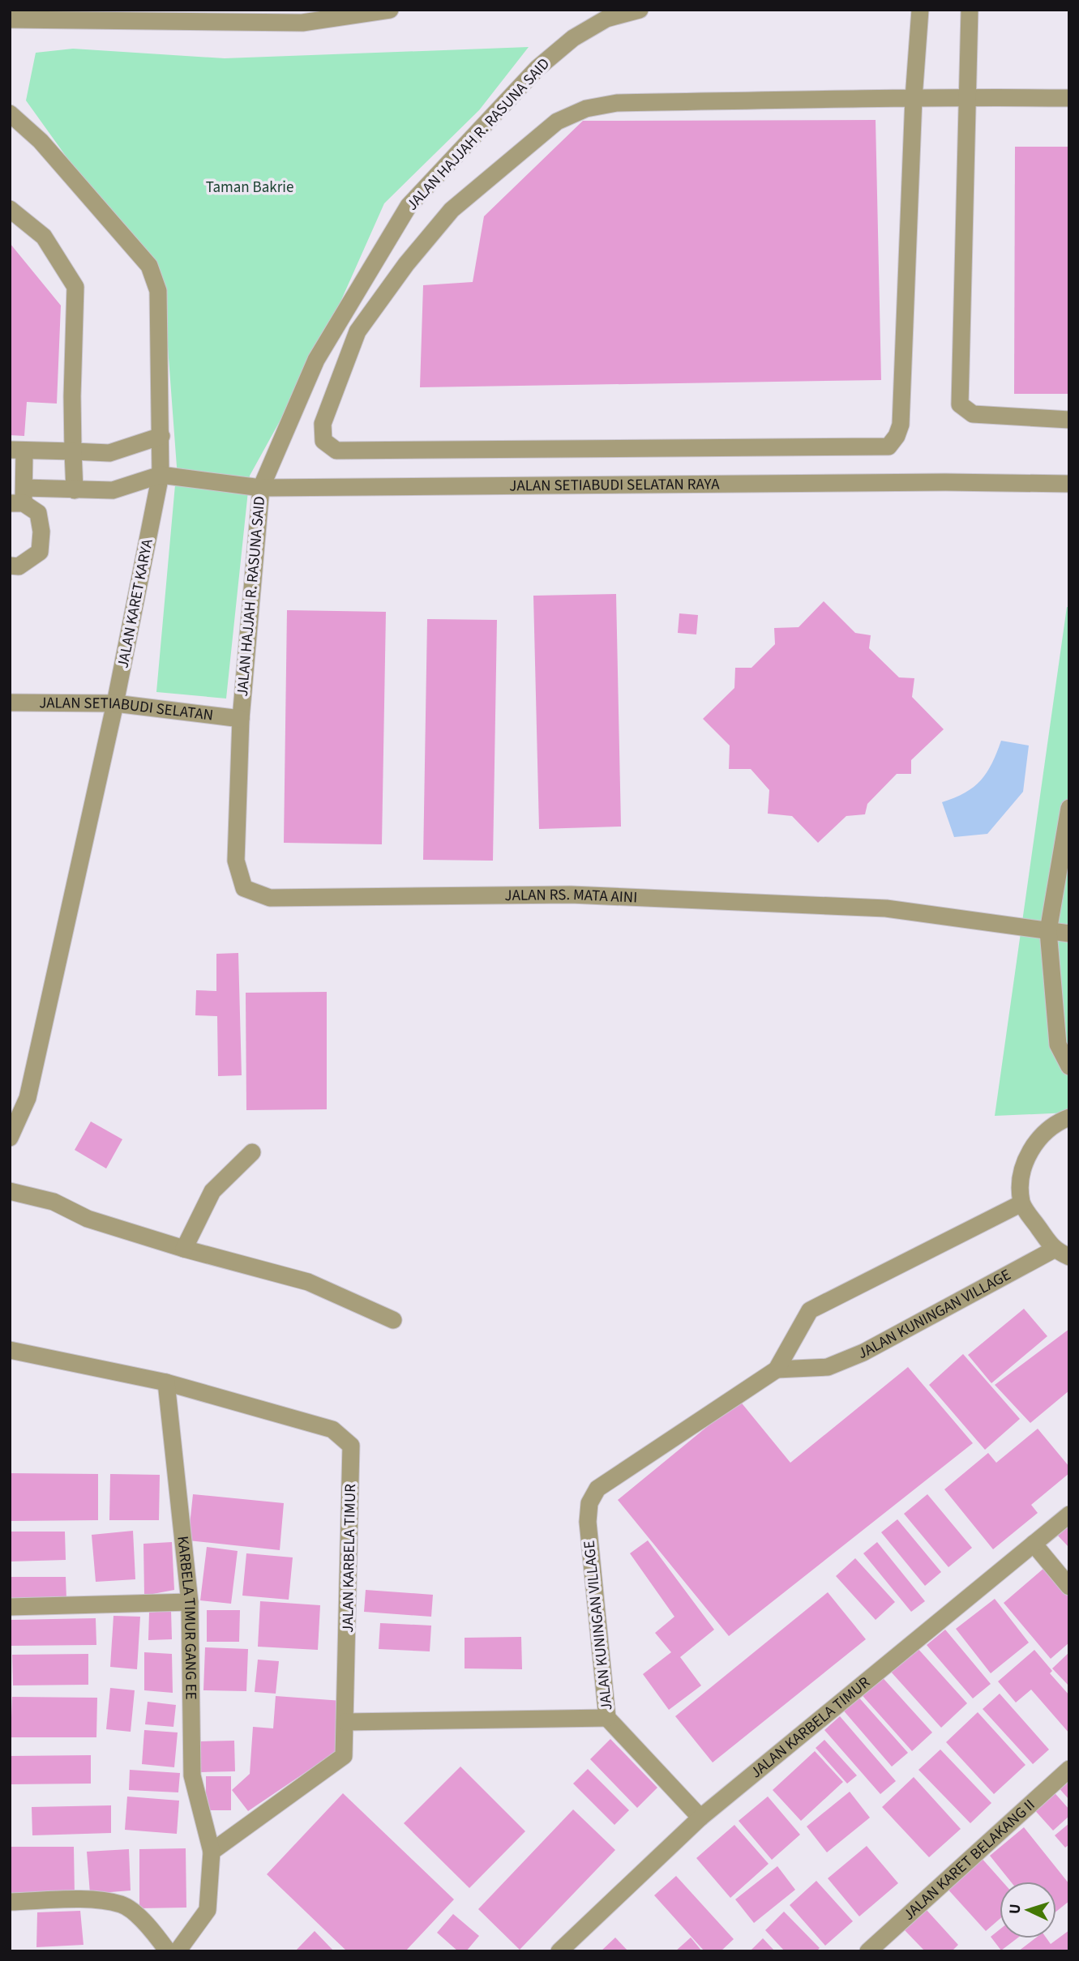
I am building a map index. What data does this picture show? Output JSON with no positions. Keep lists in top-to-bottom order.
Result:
{
  "streets": {
    "street": [
      "JALAN HAJJAH R. RASUNA SAID",
      "JALAN SETIABUDI SELATAN RAYA",
      "JALAN KARET KARYA",
      "JALAN SETIABUDI SELATAN",
      "JALAN RS. MATA AINI",
      "JALAN KUNINGAN VILLAGE",
      "JALAN KARBELA TIMUR",
      "KARBELA TIMUR GANG EE",
      "JALAN KARET BELAKANG II"
    ]
  },
  "crossings": [
    ["JALAN HAJJAH R. RASUNA SAID", "JALAN SETIABUDI SELATAN RAYA"],
    ["JALAN HAJJAH R. RASUNA SAID", "JALAN SETIABUDI SELATAN"],
    ["JALAN HAJJAH R. RASUNA SAID", "JALAN RS. MATA AINI"],
    ["JALAN SETIABUDI SELATAN RAYA", "JALAN KARET KARYA"],
    ["JALAN KARET KARYA", "JALAN SETIABUDI SELATAN"],
    ["JALAN SETIABUDI SELATAN", "JALAN RS. MATA AINI"],
    ["JALAN KUNINGAN VILLAGE", "JALAN KARBELA TIMUR"],
    ["JALAN KARBELA TIMUR", "KARBELA TIMUR GANG EE"]
  ],
  "parks": ["Taman Bakrie"],
  "north": "left"
}
